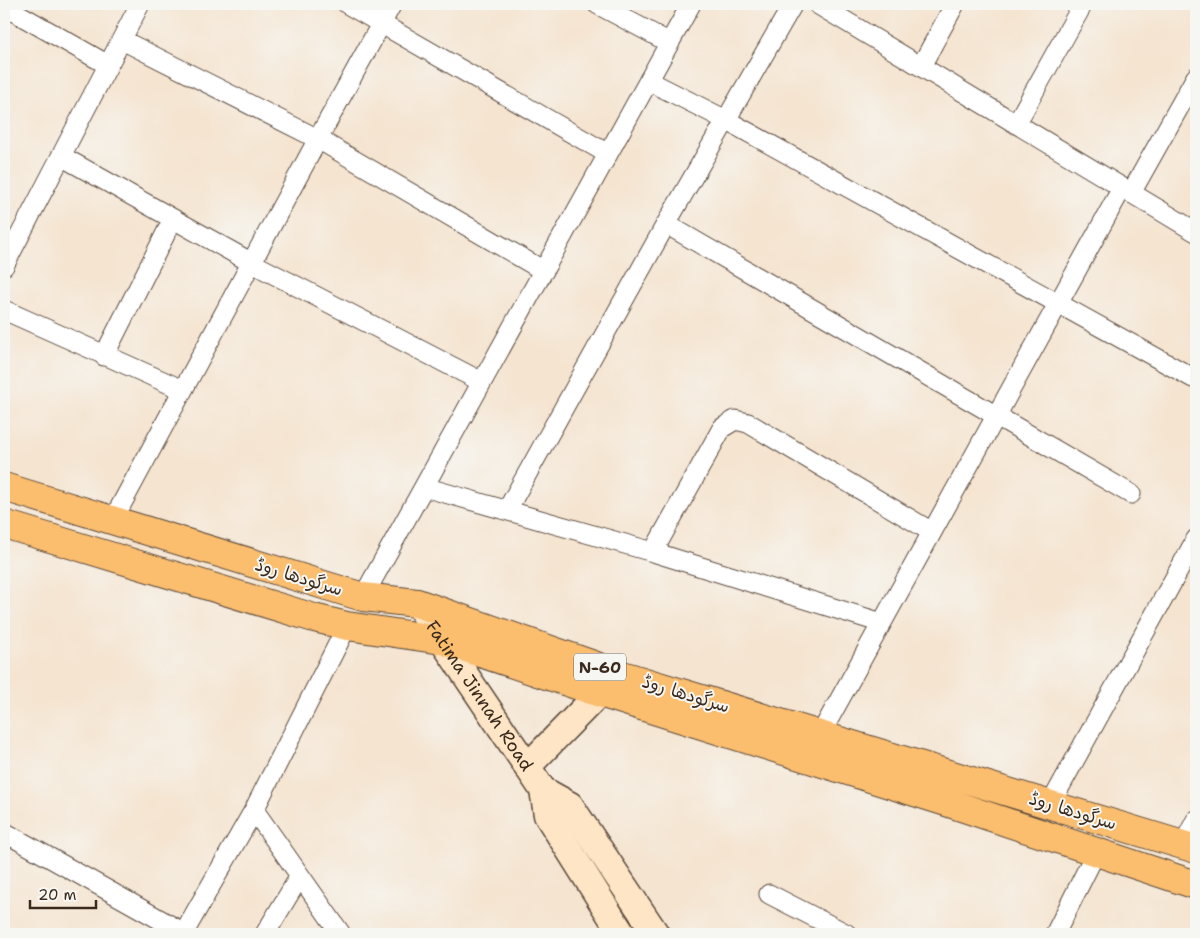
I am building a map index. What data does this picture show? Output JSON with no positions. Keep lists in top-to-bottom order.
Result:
{
  "streets": {
    "highway": ["سرگودھا روڈ", "N-60"],
    "main road": ["Fatima Jinnah Road"]
  },
  "crossings": [
    ["سرگودھا روڈ", "Fatima Jinnah Road"]
  ],
  "scale_bar": "20 m"
}
